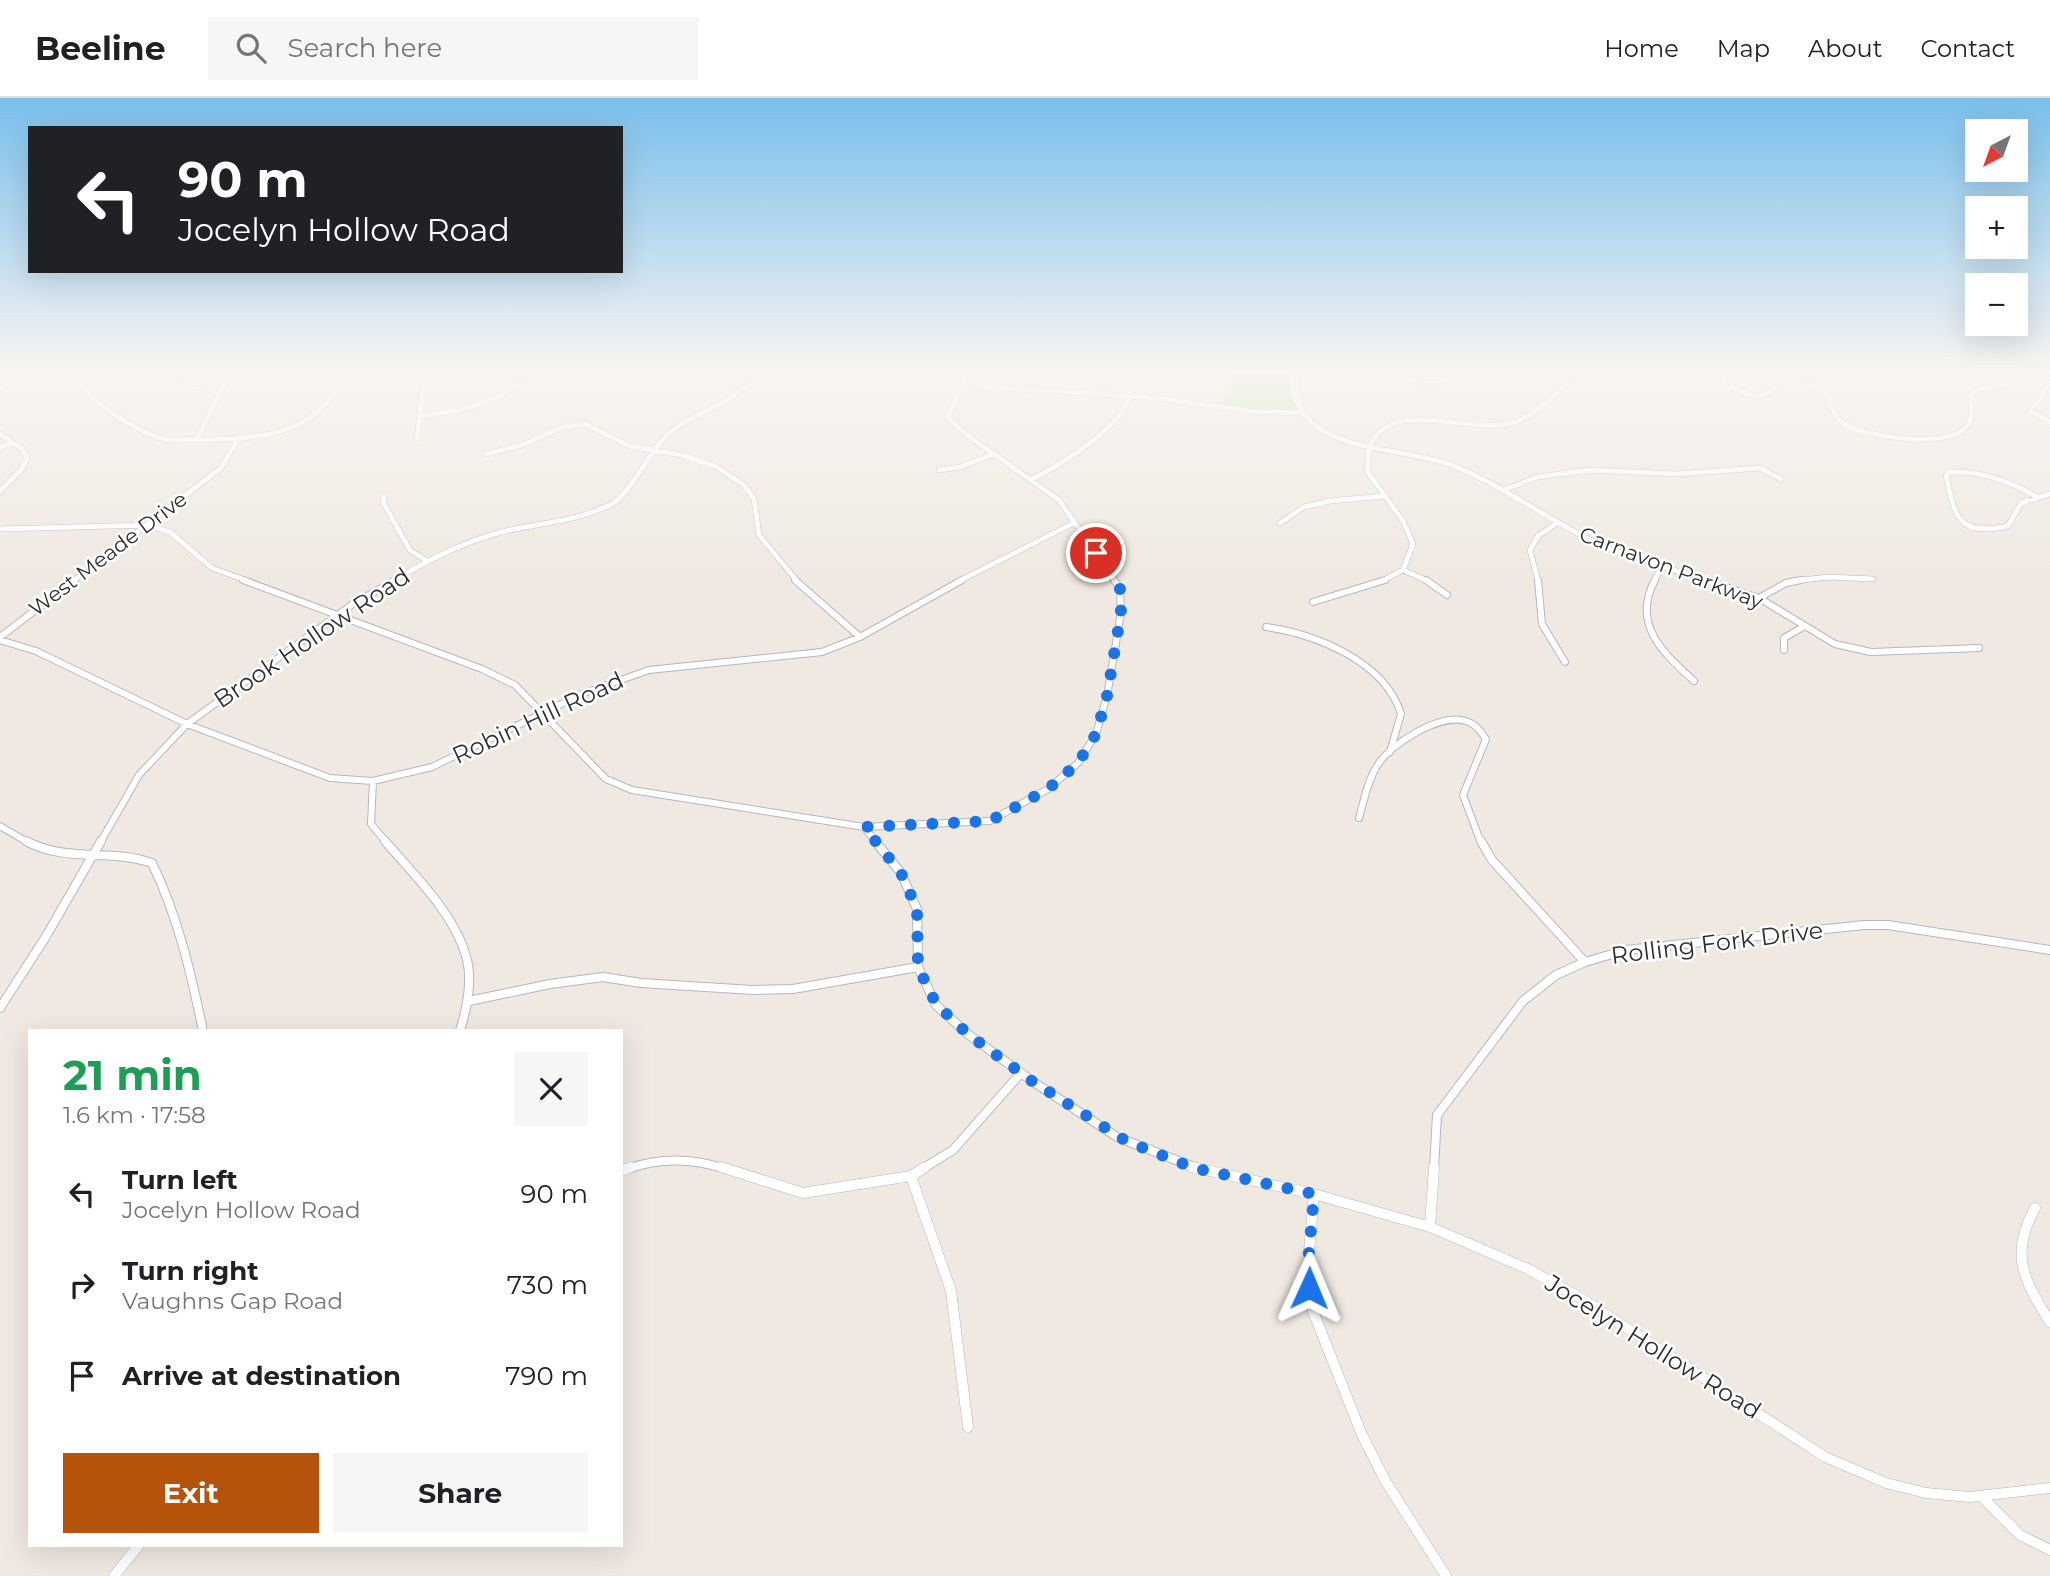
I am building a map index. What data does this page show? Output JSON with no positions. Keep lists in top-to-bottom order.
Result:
{
  "streets": {
    "street": [
      "West Meade Drive",
      "Carnavon Parkway",
      "Brook Hollow Road",
      "Robin Hill Road",
      "Rolling Fork Drive",
      "Jocelyn Hollow Road"
    ]
  },
  "crossings": [
    ["West Meade Drive", "Robin Hill Road"],
    ["Brook Hollow Road", "Robin Hill Road"],
    ["Rolling Fork Drive", "Jocelyn Hollow Road"]
  ],
  "north": "bottom left",
  "page": {
    "header": "Beeline",
    "search": "Search here",
    "nav": [
      "Home",
      "Map",
      "About",
      "Contact"
    ],
    "map_buttons": ["+", "−"],
    "turn": ["90 m", "Jocelyn Hollow Road"],
    "heading": ["21 min", "1.6 km · 17:58"],
    "list": [
      {
        "name": "Turn left",
        "note": "Jocelyn Hollow Road",
        "value": "90 m"
      },
      {
        "name": "Turn right",
        "note": "Vaughns Gap Road",
        "value": "730 m"
      },
      {
        "name": "Arrive at destination",
        "value": "790 m"
      }
    ],
    "buttons": ["Exit", "Share"]
  }
}
